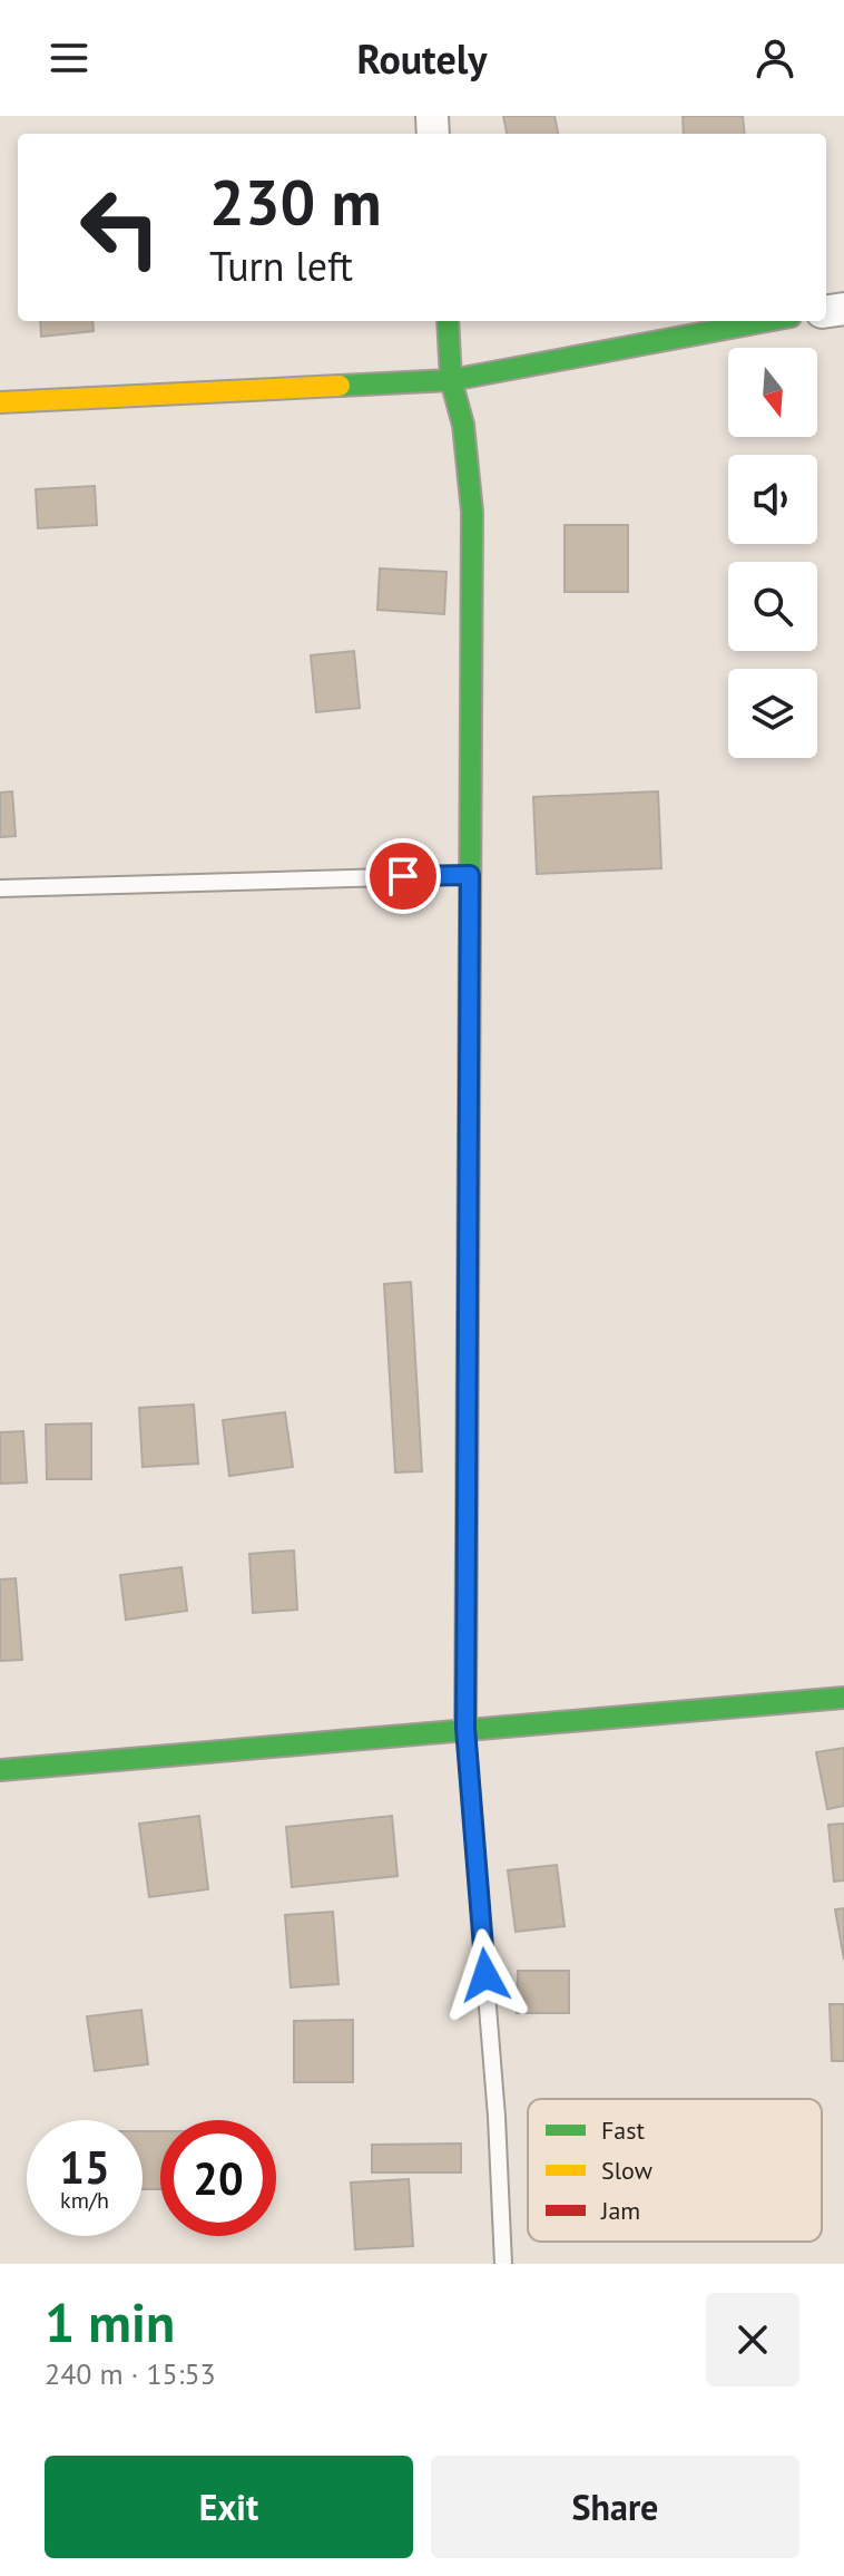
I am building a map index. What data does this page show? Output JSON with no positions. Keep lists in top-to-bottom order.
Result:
{
  "legend": ["Fast", "Slow", "Jam"],
  "north": "bottom",
  "page": {
    "header": "Routely",
    "turn": ["230 m", "Turn left"],
    "speed": "15 km/h",
    "limit": "20",
    "heading": ["1 min", "240 m · 15:53"],
    "buttons": ["Exit", "Share"]
  }
}
